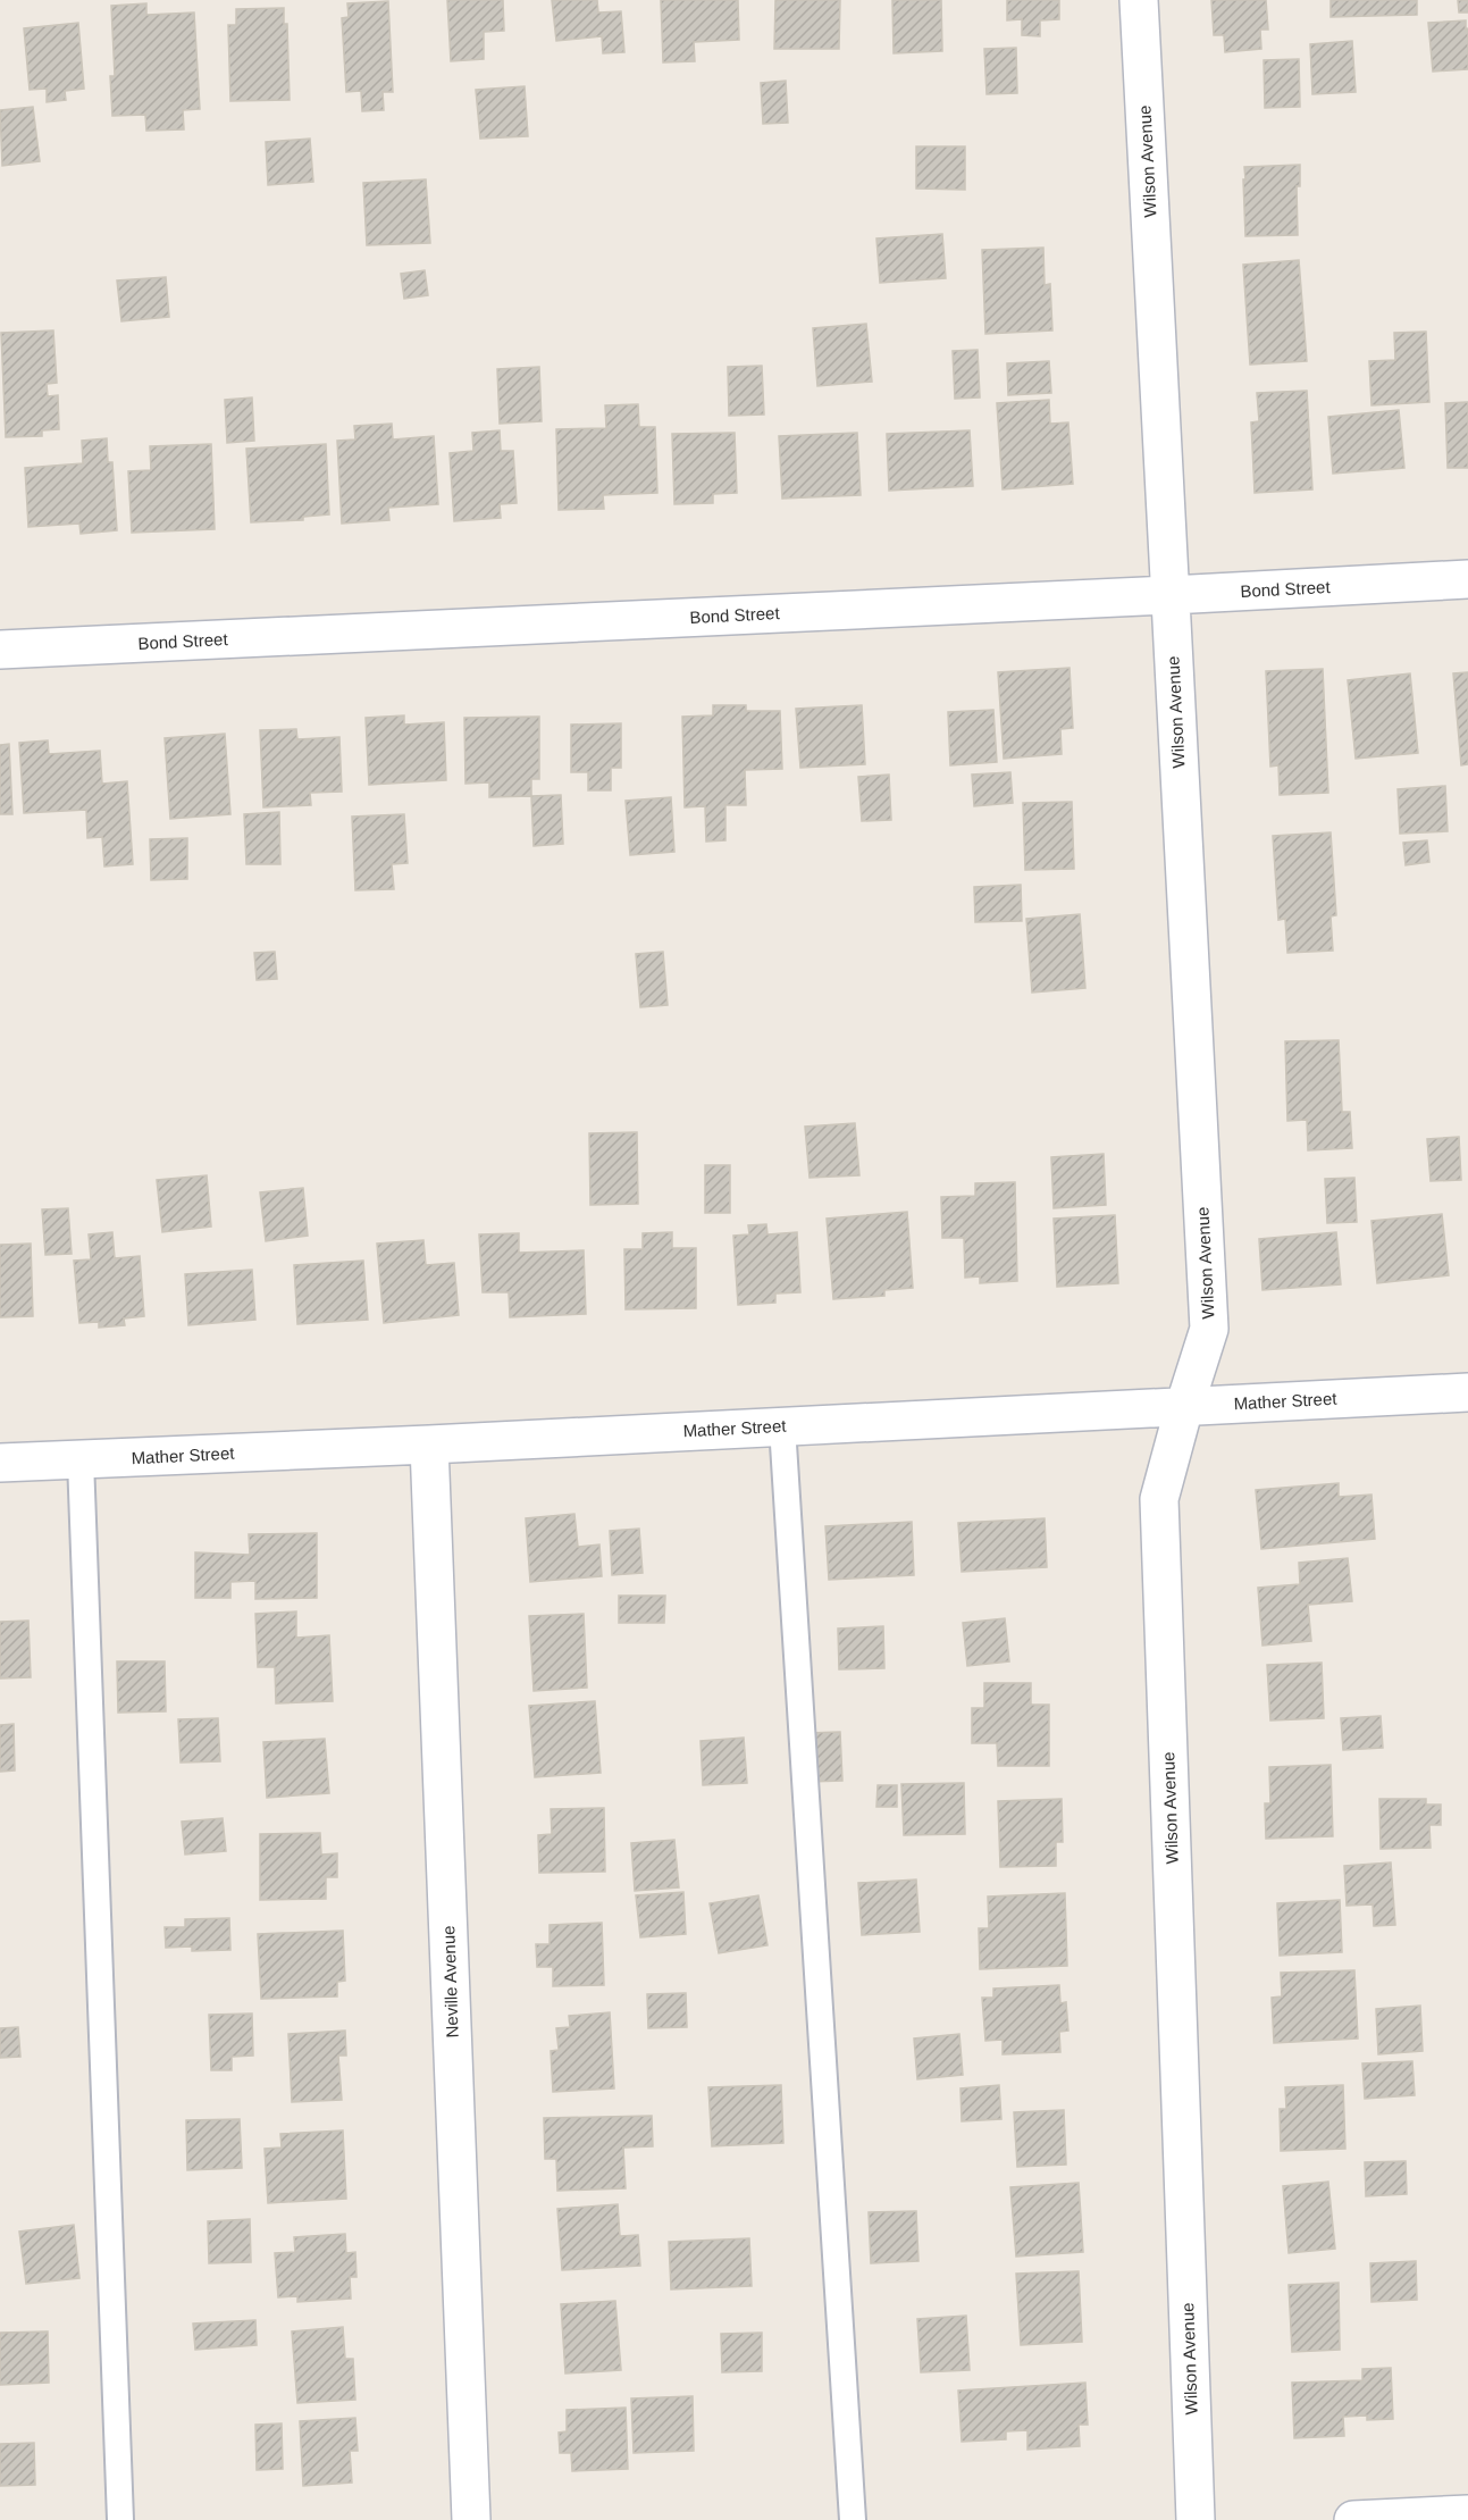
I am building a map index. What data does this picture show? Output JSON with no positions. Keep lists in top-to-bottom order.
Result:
{
  "streets": {
    "street": [
      "Wilson Avenue",
      "Bond Street",
      "Mather Street",
      "Neville Avenue"
    ]
  },
  "crossings": [
    ["Wilson Avenue", "Bond Street"],
    ["Wilson Avenue", "Mather Street"],
    ["Mather Street", "Neville Avenue"]
  ]
}
